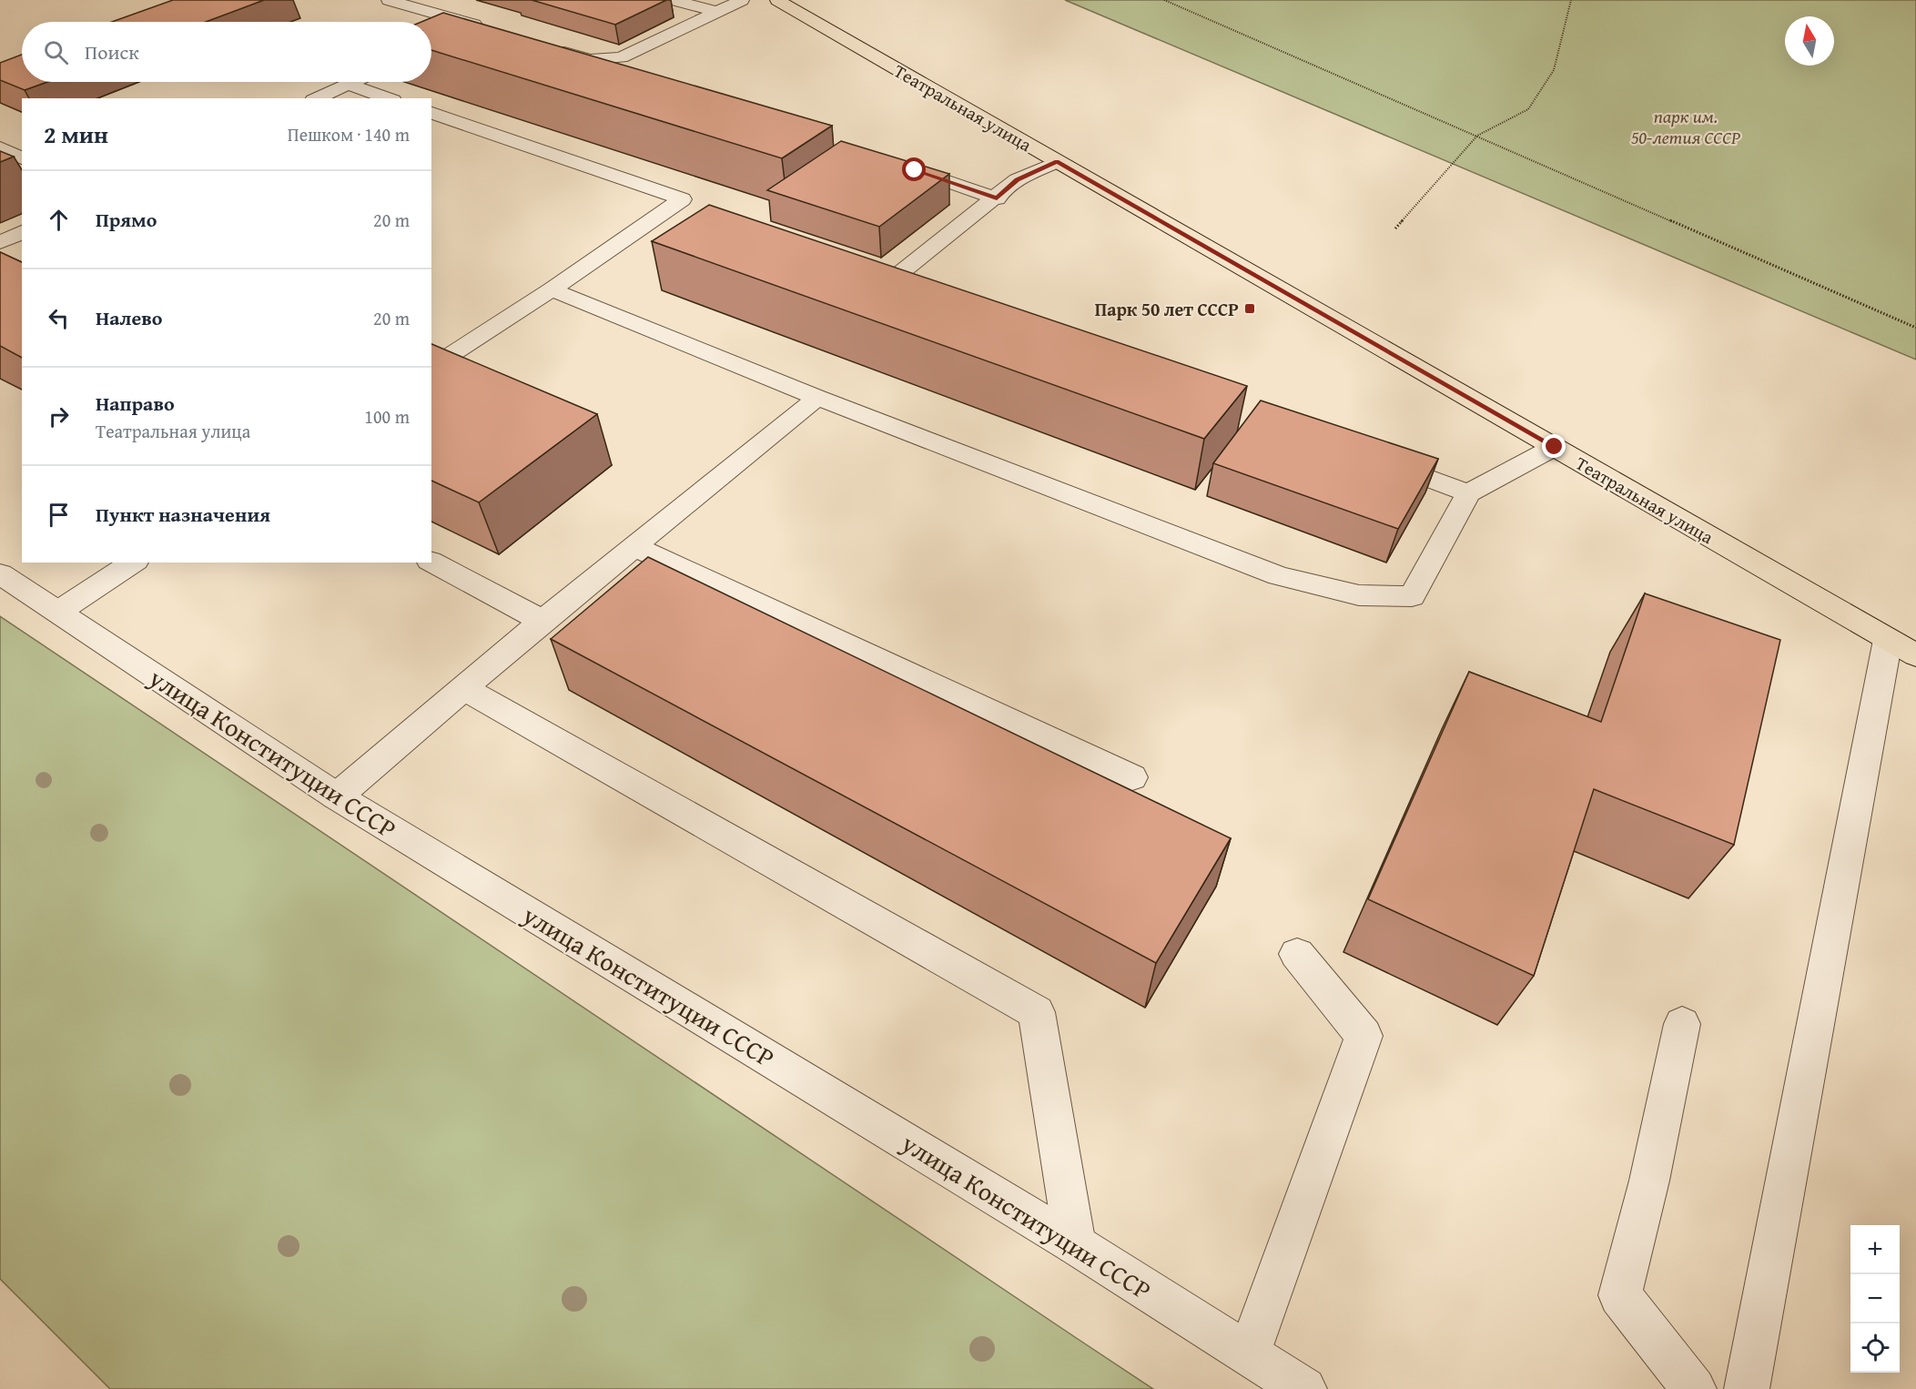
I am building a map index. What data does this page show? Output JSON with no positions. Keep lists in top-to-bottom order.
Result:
{
  "streets": {
    "main road": ["Театральная улица"],
    "street": ["улица Конституции СССР"]
  },
  "parks": ["парк им. 50-летия СССР"],
  "places": {
    "transit": ["Парк 50 лет СССР"]
  },
  "north": "top",
  "page": {
    "search": "Поиск",
    "heading": ["2 мин", "Пешком · 140 m"],
    "list": [
      ["Прямо", "20 m"],
      ["Налево", "20 m"],
      ["Направо", "Театральная улица", "100 m"],
      "Пункт назначения"
    ],
    "map_buttons": ["+", "−"]
  }
}
